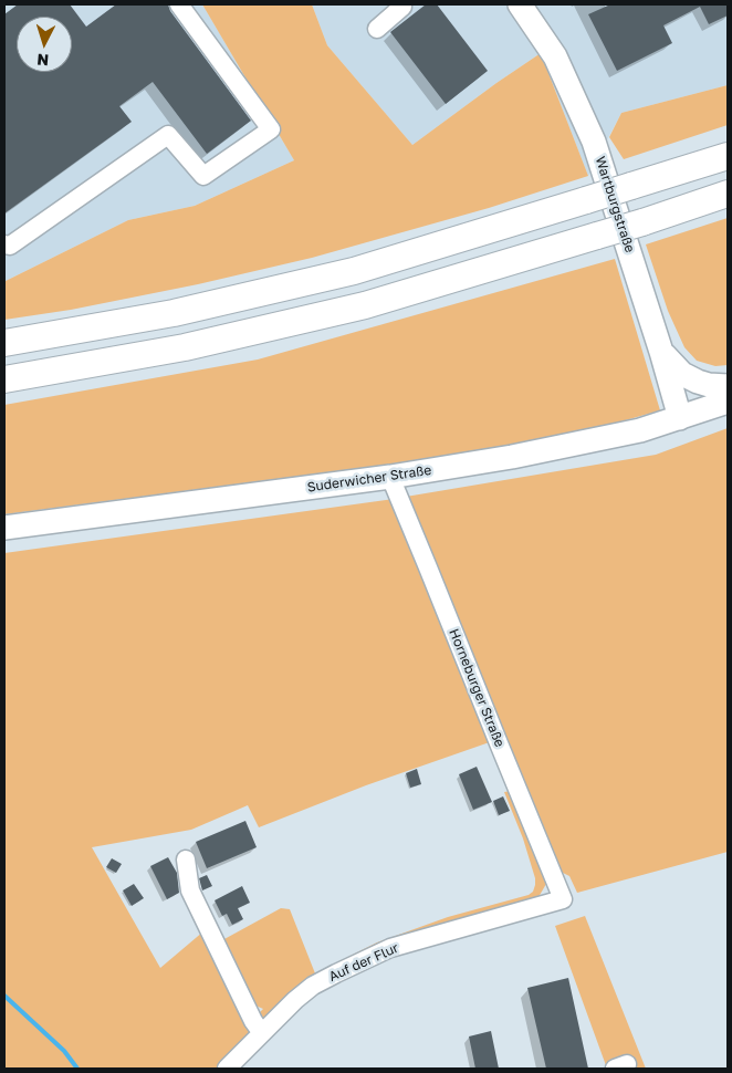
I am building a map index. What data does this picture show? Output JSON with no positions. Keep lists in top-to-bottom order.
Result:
{
  "streets": {
    "main road": ["Wartburgstraße", "Suderwicher Straße"],
    "street": ["Horneburger Straße", "Auf der Flur"]
  },
  "crossings": [
    ["Wartburgstraße", "Suderwicher Straße"],
    ["Suderwicher Straße", "Horneburger Straße"],
    ["Horneburger Straße", "Auf der Flur"]
  ],
  "north": "bottom"
}
